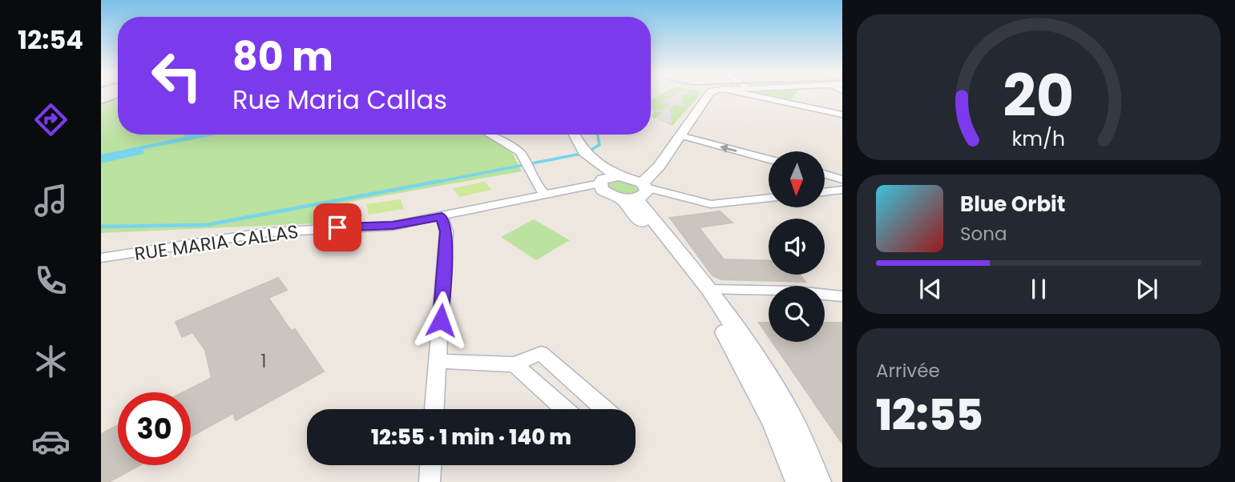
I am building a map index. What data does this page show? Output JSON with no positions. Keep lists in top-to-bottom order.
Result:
{
  "streets": {
    "street": ["RUE MARIA CALLAS"]
  },
  "house_numbers": ["1"],
  "north": "bottom",
  "page": {
    "tabs": "12:54",
    "turn": ["80 m", "Rue Maria Callas"],
    "song": ["Blue Orbit", "Sona"],
    "tile": ["Arrivée", "12:55"],
    "limit": "30",
    "trip": "12:55 · 1 min · 140 m",
    "gauge": ["20", "km/h"]
  }
}
